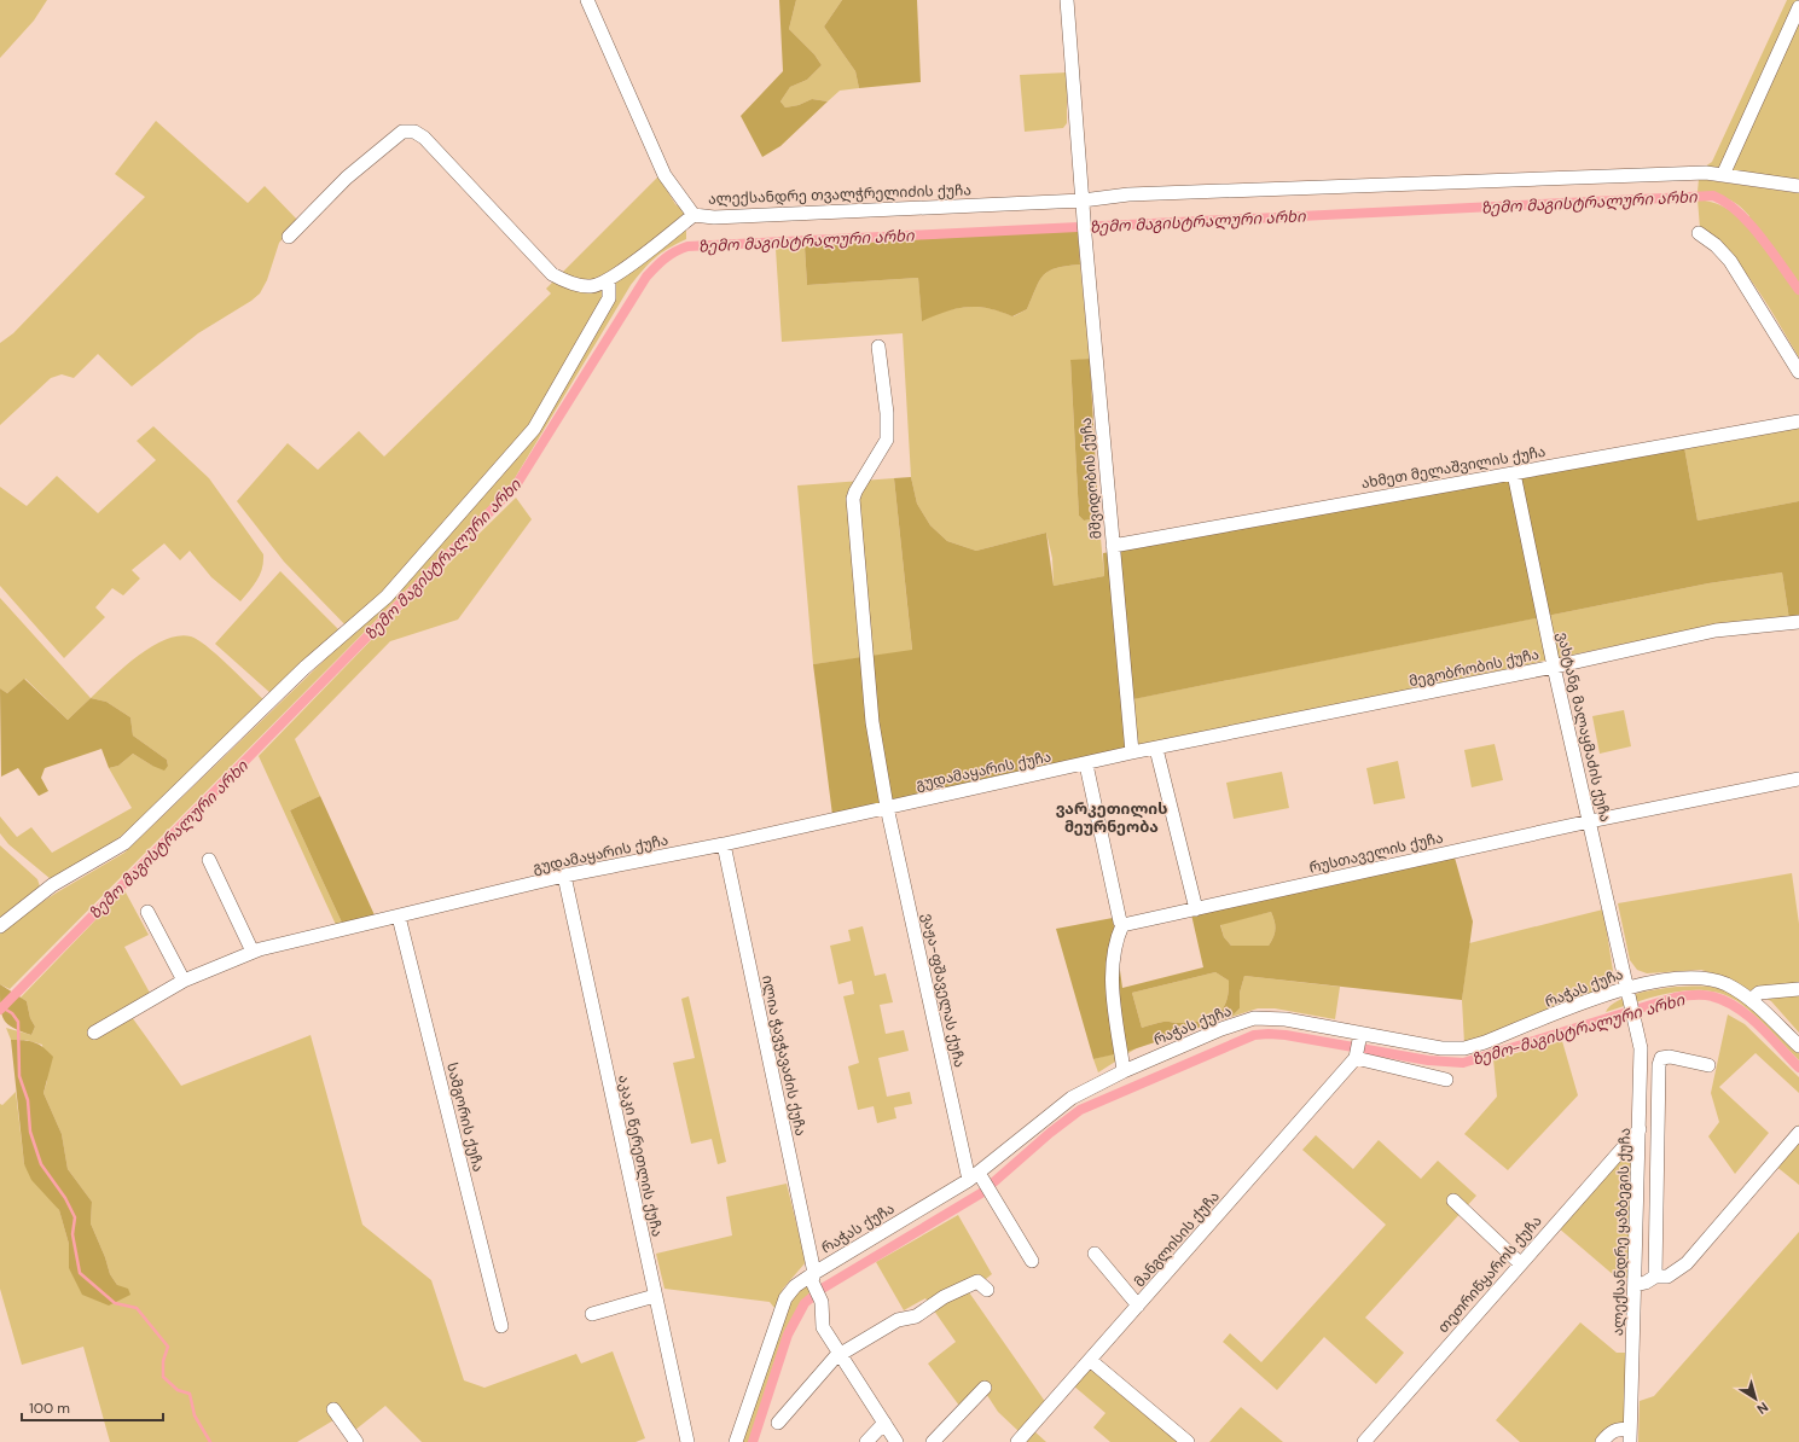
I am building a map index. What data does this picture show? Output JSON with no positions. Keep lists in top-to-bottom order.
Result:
{
  "streets": {
    "street": [
      "ალექსანდრე თვალჭრელიძის ქუჩა",
      "ახმეთ მელაშვილის ქუჩა",
      "მშვიდობის ქუჩა",
      "მეგობრობის ქუჩა",
      "ვახტანგ მალაყმაძის ქუჩა",
      "გუდამაყარის ქუჩა",
      "რუსთაველის ქუჩა",
      "რაჭას ქუჩა",
      "ვაჟა-ფშაველას ქუჩა",
      "ილია ჭავჭავაძის ქუჩა",
      "სამგორის ქუჩა",
      "აკაკი წერეთლის ქუჩა",
      "ალექსანდრე ყაზბეგის ქუჩა",
      "მანგლისის ქუჩა",
      "თეთრიწყაროს ქუჩა"
    ]
  },
  "crossings": [
    ["ალექსანდრე თვალჭრელიძის ქუჩა", "მშვიდობის ქუჩა"],
    ["ახმეთ მელაშვილის ქუჩა", "მშვიდობის ქუჩა"],
    ["ახმეთ მელაშვილის ქუჩა", "ვახტანგ მალაყმაძის ქუჩა"],
    ["მშვიდობის ქუჩა", "მეგობრობის ქუჩა"],
    ["მშვიდობის ქუჩა", "გუდამაყარის ქუჩა"],
    ["მეგობრობის ქუჩა", "ვახტანგ მალაყმაძის ქუჩა"],
    ["მეგობრობის ქუჩა", "გუდამაყარის ქუჩა"],
    ["ვახტანგ მალაყმაძის ქუჩა", "რუსთაველის ქუჩა"],
    ["ვახტანგ მალაყმაძის ქუჩა", "რაჭას ქუჩა"],
    ["ვახტანგ მალაყმაძის ქუჩა", "ალექსანდრე ყაზბეგის ქუჩა"],
    ["გუდამაყარის ქუჩა", "ვაჟა-ფშაველას ქუჩა"],
    ["გუდამაყარის ქუჩა", "ილია ჭავჭავაძის ქუჩა"],
    ["გუდამაყარის ქუჩა", "სამგორის ქუჩა"],
    ["გუდამაყარის ქუჩა", "აკაკი წერეთლის ქუჩა"],
    ["რაჭას ქუჩა", "ვაჟა-ფშაველას ქუჩა"],
    ["რაჭას ქუჩა", "ილია ჭავჭავაძის ქუჩა"],
    ["ალექსანდრე ყაზბეგის ქუჩა", "თეთრიწყაროს ქუჩა"]
  ],
  "districts": ["ვარკეთილის მეურნეობა"],
  "water": ["ზემო მაგისტრალური არხი", "ზემო-მაგისტრალური არხი"],
  "scale_bar": "100 m",
  "north": "bottom right"
}
